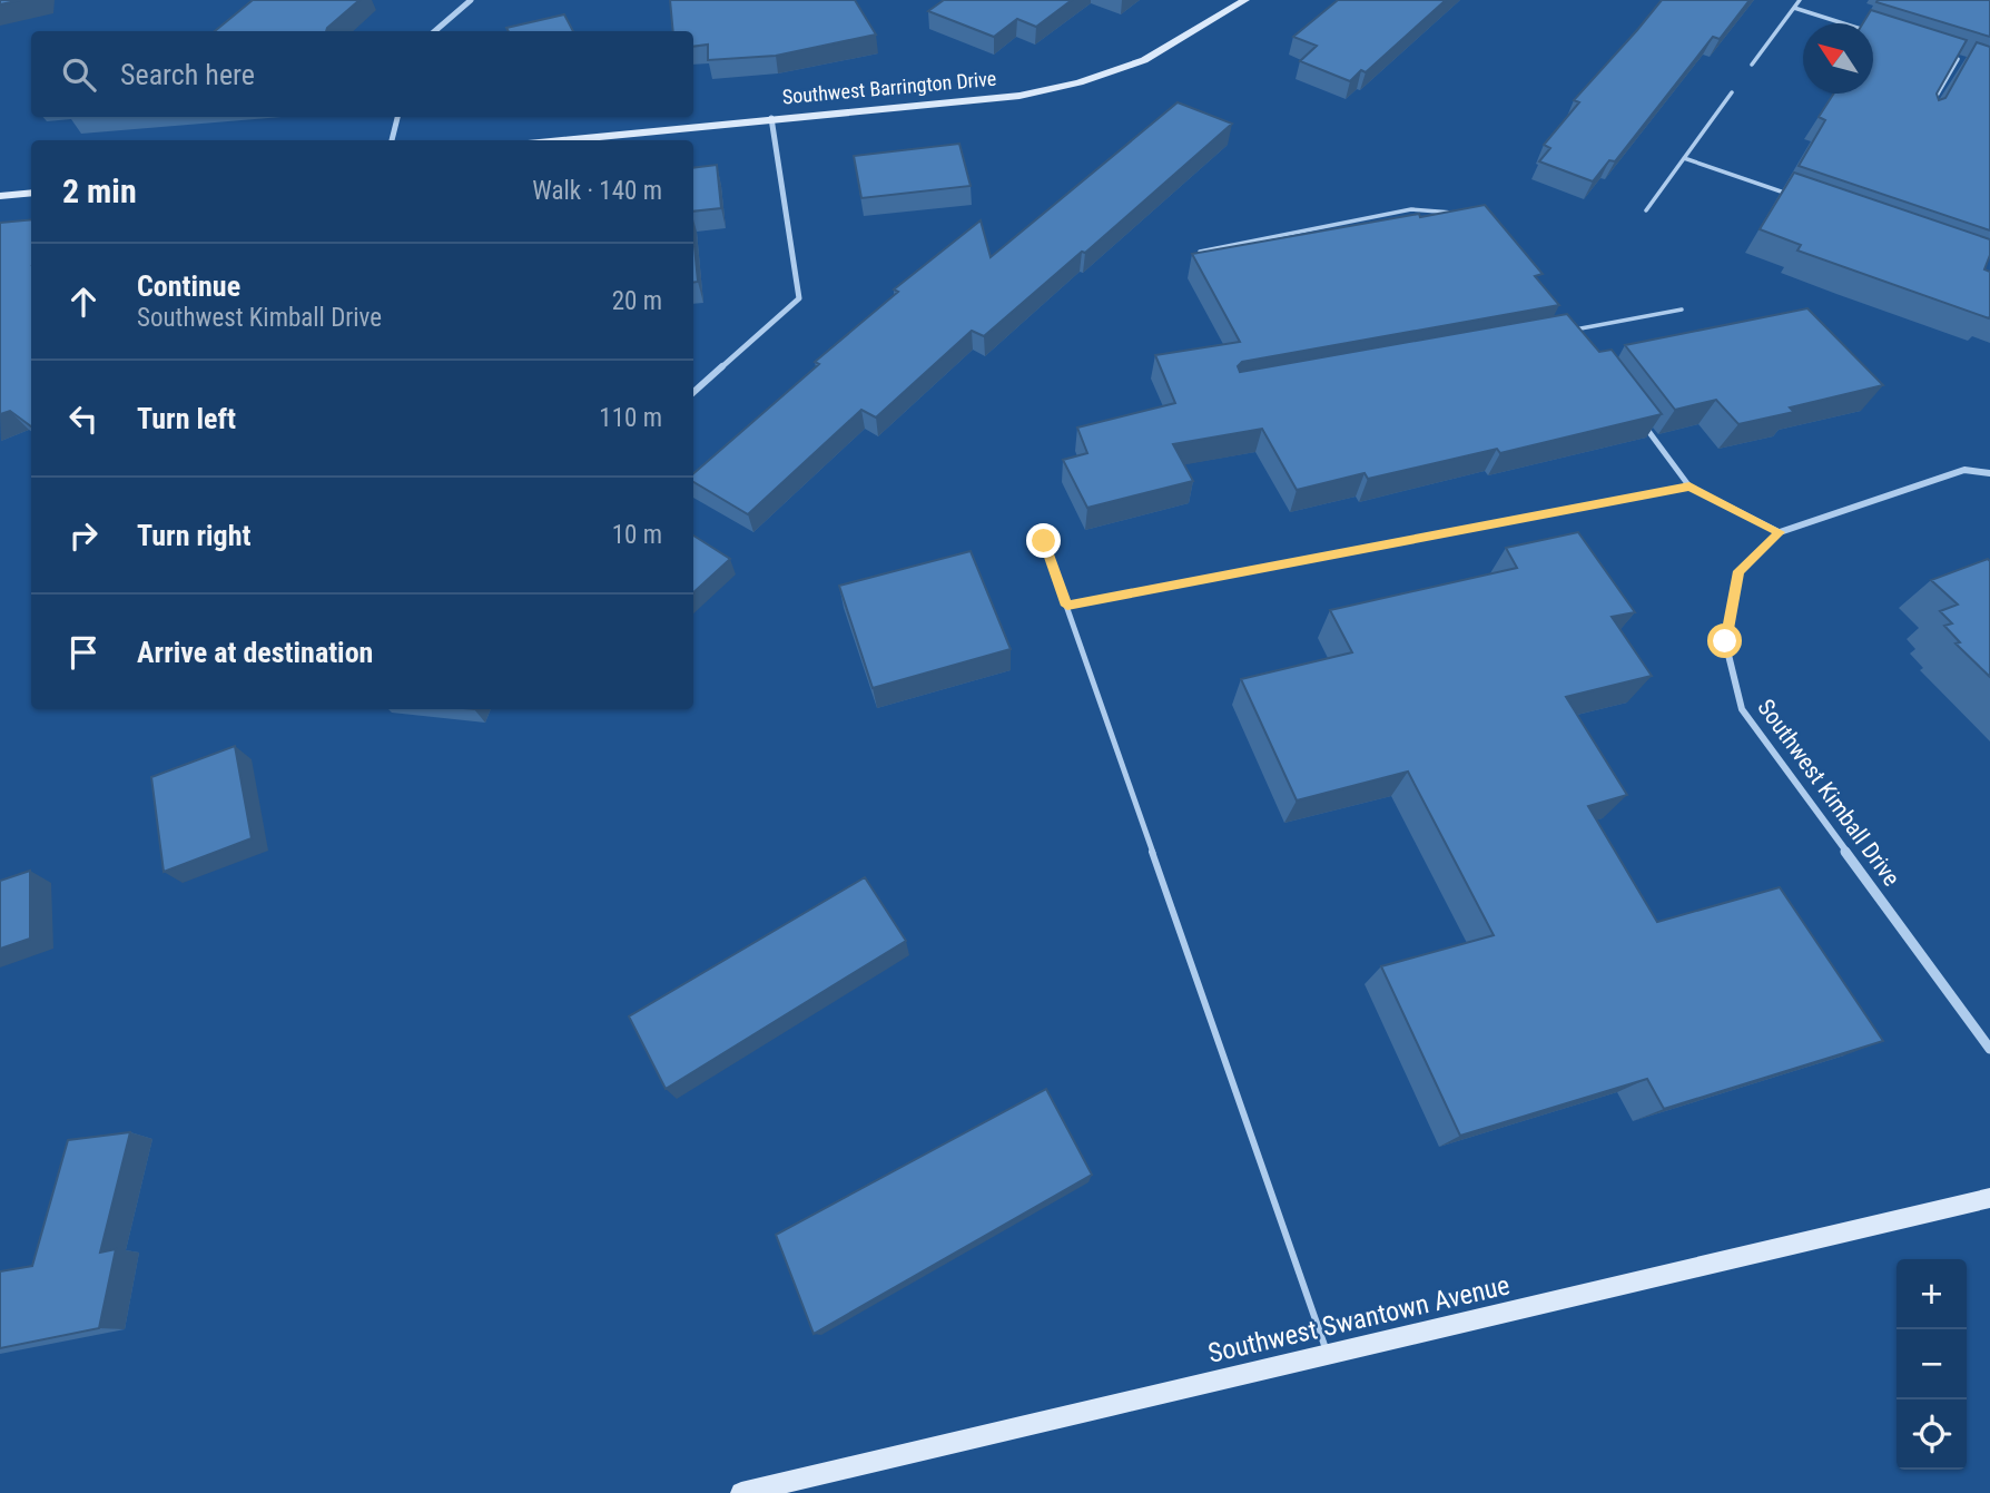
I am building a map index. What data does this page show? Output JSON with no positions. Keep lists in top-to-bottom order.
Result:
{
  "streets": {
    "street": ["Southwest Barrington Drive", "Southwest Kimball Drive", "Southwest Swantown Avenue"]
  },
  "north": "top left",
  "page": {
    "search": "Search here",
    "heading": ["2 min", "Walk · 140 m"],
    "list": [
      ["Continue", "Southwest Kimball Drive", "20 m"],
      ["Turn left", "110 m"],
      ["Turn right", "10 m"],
      "Arrive at destination"
    ],
    "map_buttons": ["+", "−"]
  }
}
